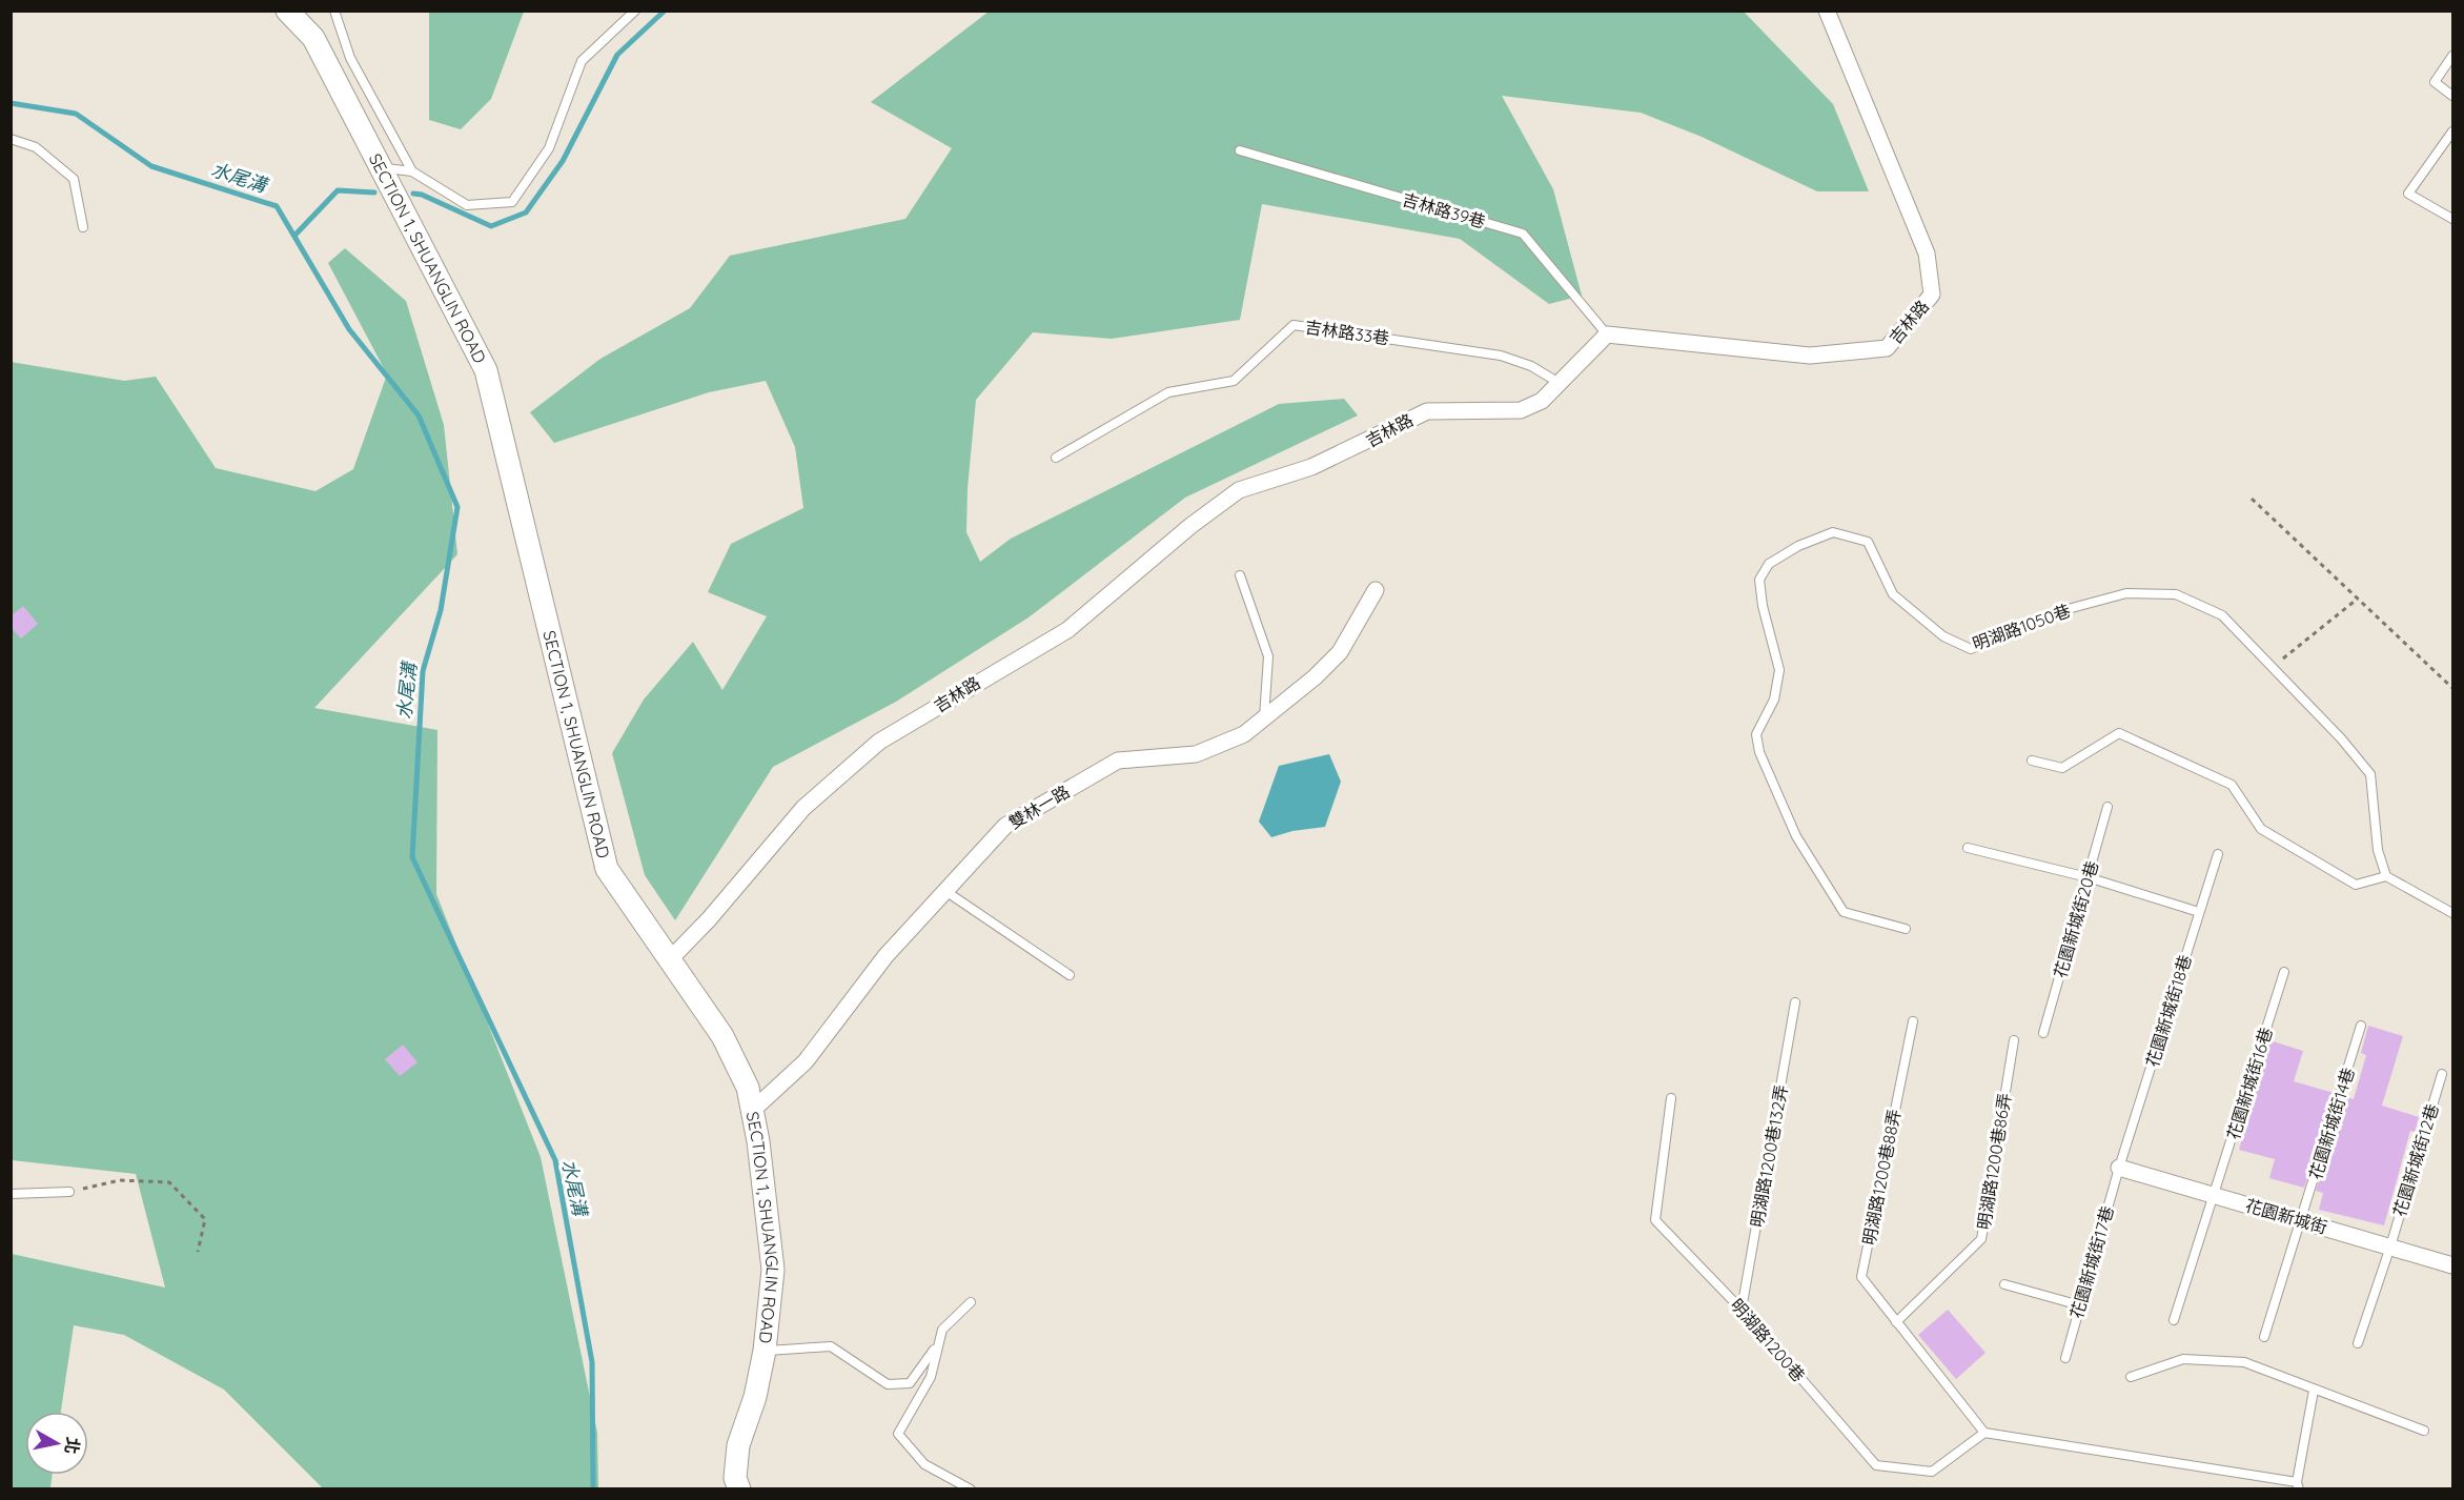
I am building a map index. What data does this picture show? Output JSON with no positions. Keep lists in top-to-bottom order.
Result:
{
  "streets": {
    "street": [
      "SECTION 1, SHUANGLIN ROAD",
      "吉林路",
      "雙林一路",
      "花園新城街"
    ],
    "lane": [
      "吉林路39巷",
      "吉林路33巷",
      "明湖路1050巷",
      "花園新城街20巷",
      "花園新城街18巷",
      "花園新城街16巷",
      "花園新城街14巷",
      "明湖路1200巷132弄",
      "花園新城街12巷",
      "明湖路1200巷86弄",
      "明湖路1200巷88弄",
      "花園新城街17巷",
      "明湖路1200巷"
    ]
  },
  "crossings": [
    ["吉林路39巷", "吉林路"],
    ["SECTION 1, SHUANGLIN ROAD", "吉林路"],
    ["SECTION 1, SHUANGLIN ROAD", "雙林一路"],
    ["吉林路", "吉林路33巷"],
    ["花園新城街18巷", "花園新城街"],
    ["花園新城街18巷", "花園新城街17巷"],
    ["花園新城街16巷", "花園新城街"],
    ["花園新城街14巷", "花園新城街"],
    ["明湖路1200巷132弄", "明湖路1200巷"],
    ["花園新城街12巷", "花園新城街"],
    ["明湖路1200巷86弄", "明湖路1200巷88弄"],
    ["花園新城街", "花園新城街17巷"]
  ],
  "water": ["水尾溝"],
  "north": "right"
}
